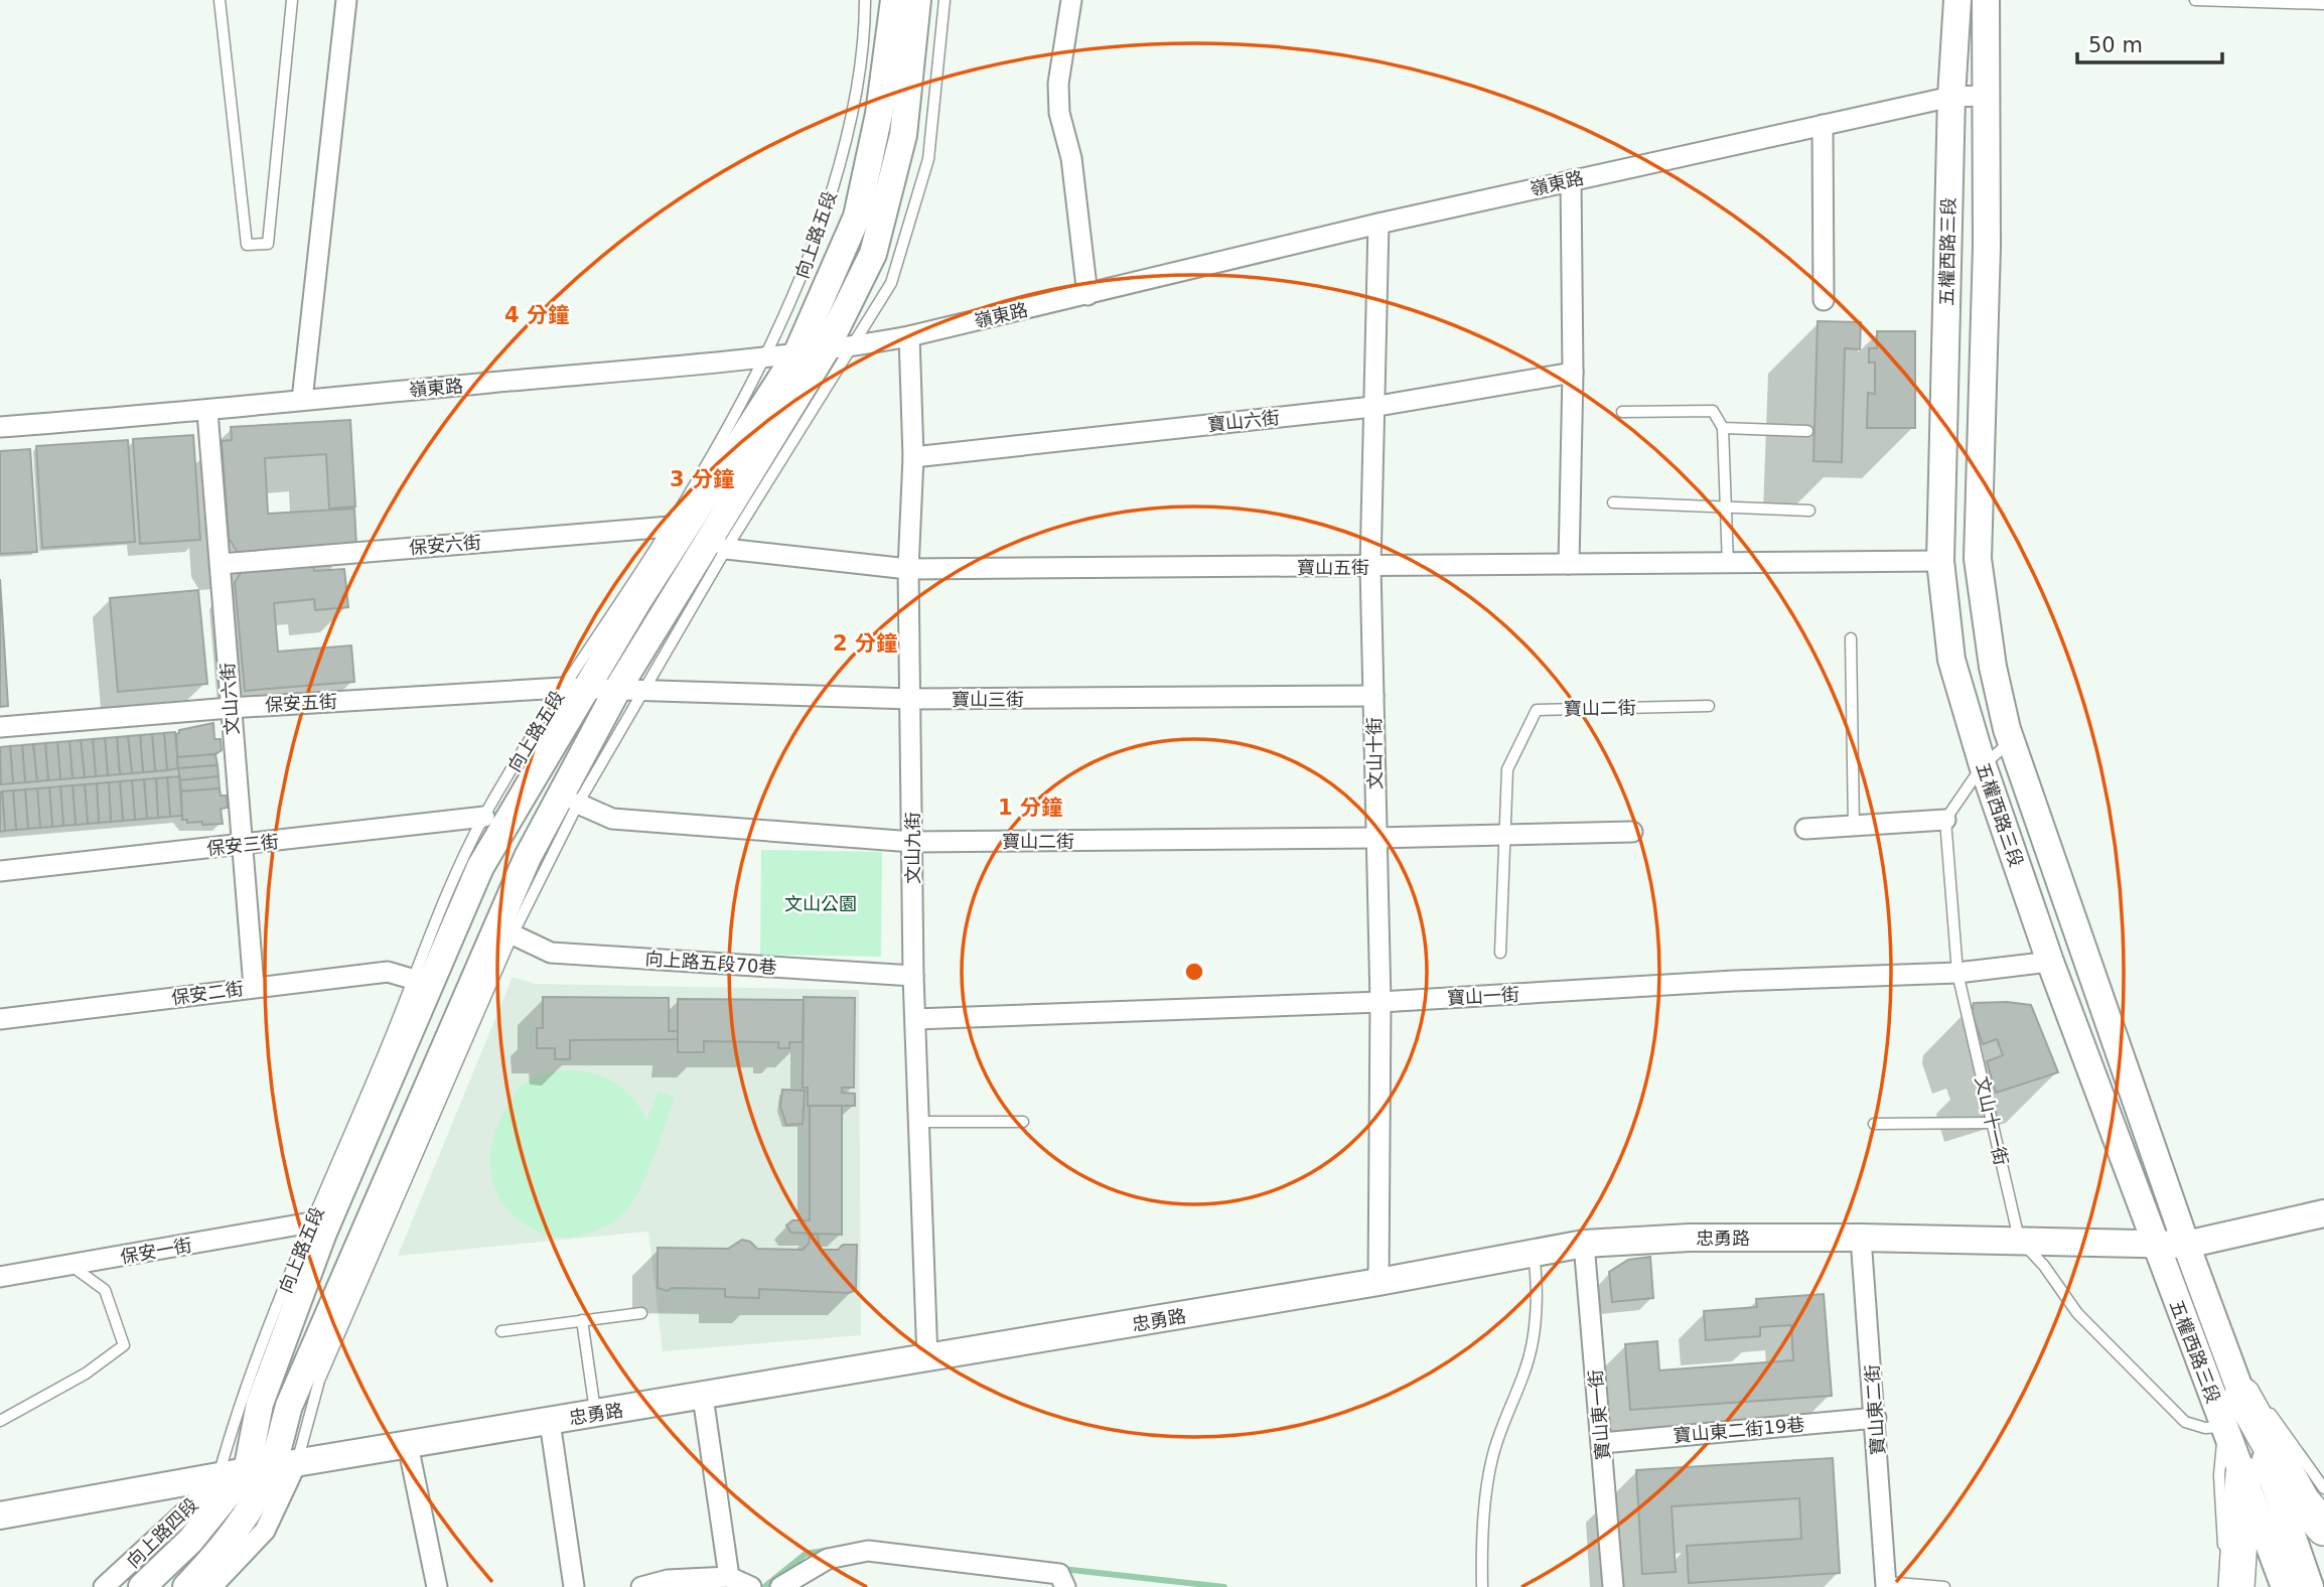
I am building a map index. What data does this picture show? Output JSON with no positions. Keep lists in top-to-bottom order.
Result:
{
  "streets": {
    "main road": [
      "向上路五段",
      "五權西路三段",
      "忠勇路",
      "向上路四段"
    ],
    "street": [
      "嶺東路",
      "寶山六街",
      "保安六街",
      "寶山五街",
      "文山六街",
      "寶山三街",
      "保安五街",
      "寶山二街",
      "文山十街",
      "保安三街",
      "文山九街",
      "向上路五段70巷",
      "保安二街",
      "寶山一街",
      "保安一街",
      "寶山東二街",
      "寶山東一街",
      "寶山東二街19巷"
    ],
    "lane": ["文山十一街"]
  },
  "crossings": [
    ["嶺東路", "向上路五段"],
    ["嶺東路", "五權西路三段"],
    ["嶺東路", "文山六街"],
    ["嶺東路", "文山十街"],
    ["嶺東路", "文山九街"],
    ["向上路五段", "保安六街"],
    ["向上路五段", "寶山五街"],
    ["向上路五段", "寶山三街"],
    ["向上路五段", "保安五街"],
    ["向上路五段", "寶山二街"],
    ["向上路五段", "保安三街"],
    ["向上路五段", "向上路五段70巷"],
    ["向上路五段", "保安二街"],
    ["向上路五段", "忠勇路"],
    ["向上路五段", "保安一街"],
    ["向上路五段", "向上路四段"],
    ["五權西路三段", "寶山五街"],
    ["五權西路三段", "寶山一街"],
    ["五權西路三段", "忠勇路"],
    ["寶山六街", "文山十街"],
    ["寶山六街", "文山九街"],
    ["保安六街", "文山六街"],
    ["寶山五街", "文山十街"],
    ["寶山五街", "文山九街"],
    ["文山六街", "保安五街"],
    ["文山六街", "保安三街"],
    ["文山六街", "保安二街"],
    ["寶山三街", "保安五街"],
    ["寶山三街", "文山十街"],
    ["寶山三街", "文山九街"],
    ["寶山二街", "文山十街"],
    ["寶山二街", "文山九街"],
    ["文山十街", "寶山一街"],
    ["文山十街", "忠勇路"],
    ["文山九街", "向上路五段70巷"],
    ["文山九街", "寶山一街"],
    ["文山九街", "忠勇路"],
    ["寶山一街", "文山十一街"],
    ["文山十一街", "忠勇路"],
    ["忠勇路", "寶山東二街"],
    ["忠勇路", "寶山東一街"],
    ["忠勇路", "向上路四段"],
    ["寶山東二街", "寶山東二街19巷"],
    ["寶山東一街", "寶山東二街19巷"]
  ],
  "parks": ["文山公園"],
  "scale_bar": "50 m",
  "rings": [
    "4 分鐘",
    "3 分鐘",
    "2 分鐘",
    "1 分鐘"
  ]
}
